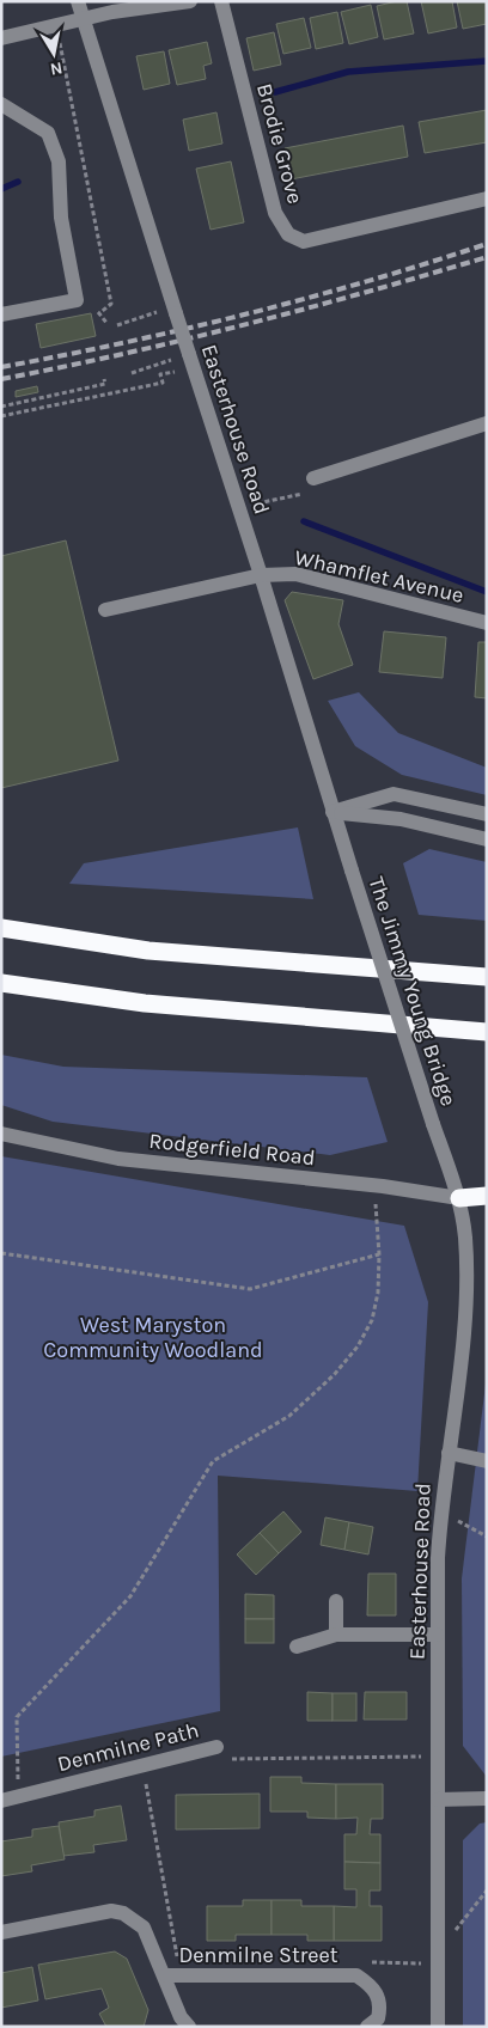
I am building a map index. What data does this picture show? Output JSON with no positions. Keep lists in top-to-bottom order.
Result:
{
  "streets": {
    "street": [
      "Brodie Grove",
      "Easterhouse Road",
      "Whamflet Avenue",
      "The Jimmy Young Bridge",
      "Rodgerfield Road",
      "Denmilne Path",
      "Denmilne Street"
    ]
  },
  "crossings": [
    ["Easterhouse Road", "Whamflet Avenue"],
    ["Easterhouse Road", "The Jimmy Young Bridge"],
    ["Easterhouse Road", "Rodgerfield Road"],
    ["Easterhouse Road", "Denmilne Path"]
  ],
  "parks": ["West Maryston Community Woodland"],
  "north": "bottom"
}
